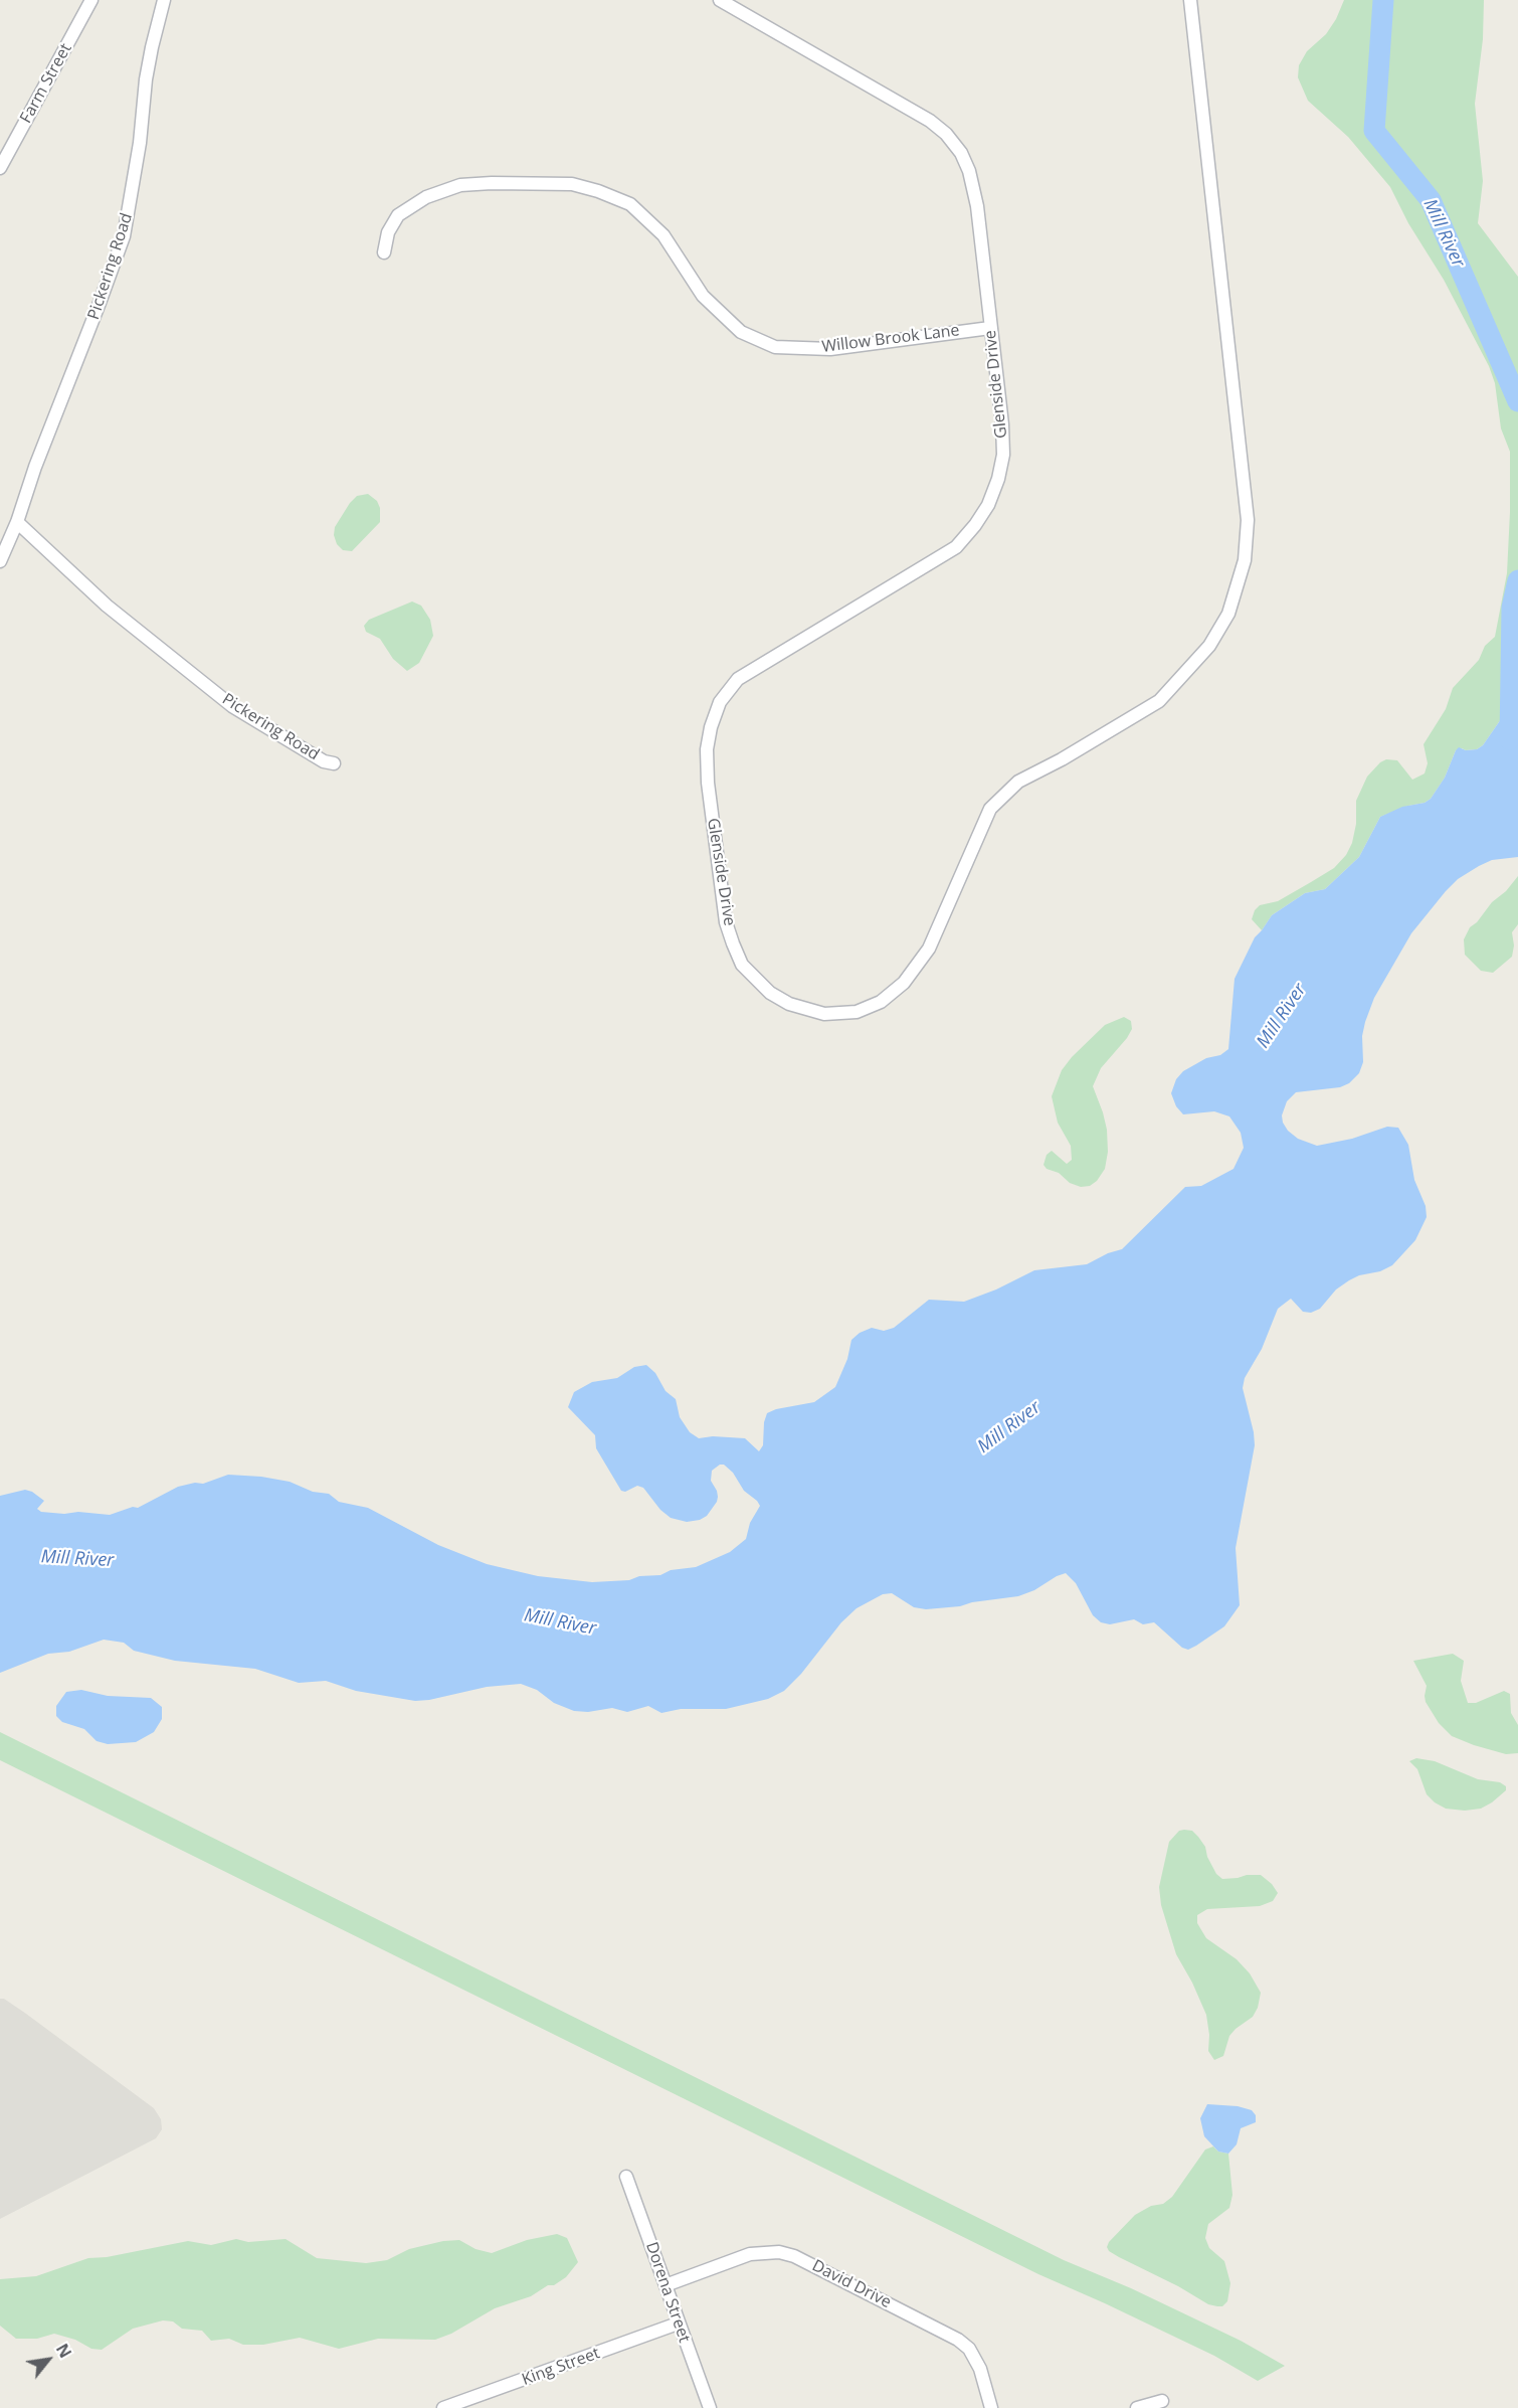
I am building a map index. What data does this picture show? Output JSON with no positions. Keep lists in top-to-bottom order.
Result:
{
  "streets": {
    "street": [
      "Farm Street",
      "Pickering Road",
      "Willow Brook Lane",
      "Glenside Drive",
      "David Drive",
      "Dorena Street",
      "King Street"
    ]
  },
  "crossings": [
    ["Willow Brook Lane", "Glenside Drive"],
    ["David Drive", "Dorena Street"],
    ["Dorena Street", "King Street"]
  ],
  "water": ["Mill River"],
  "north": "top right"
}
